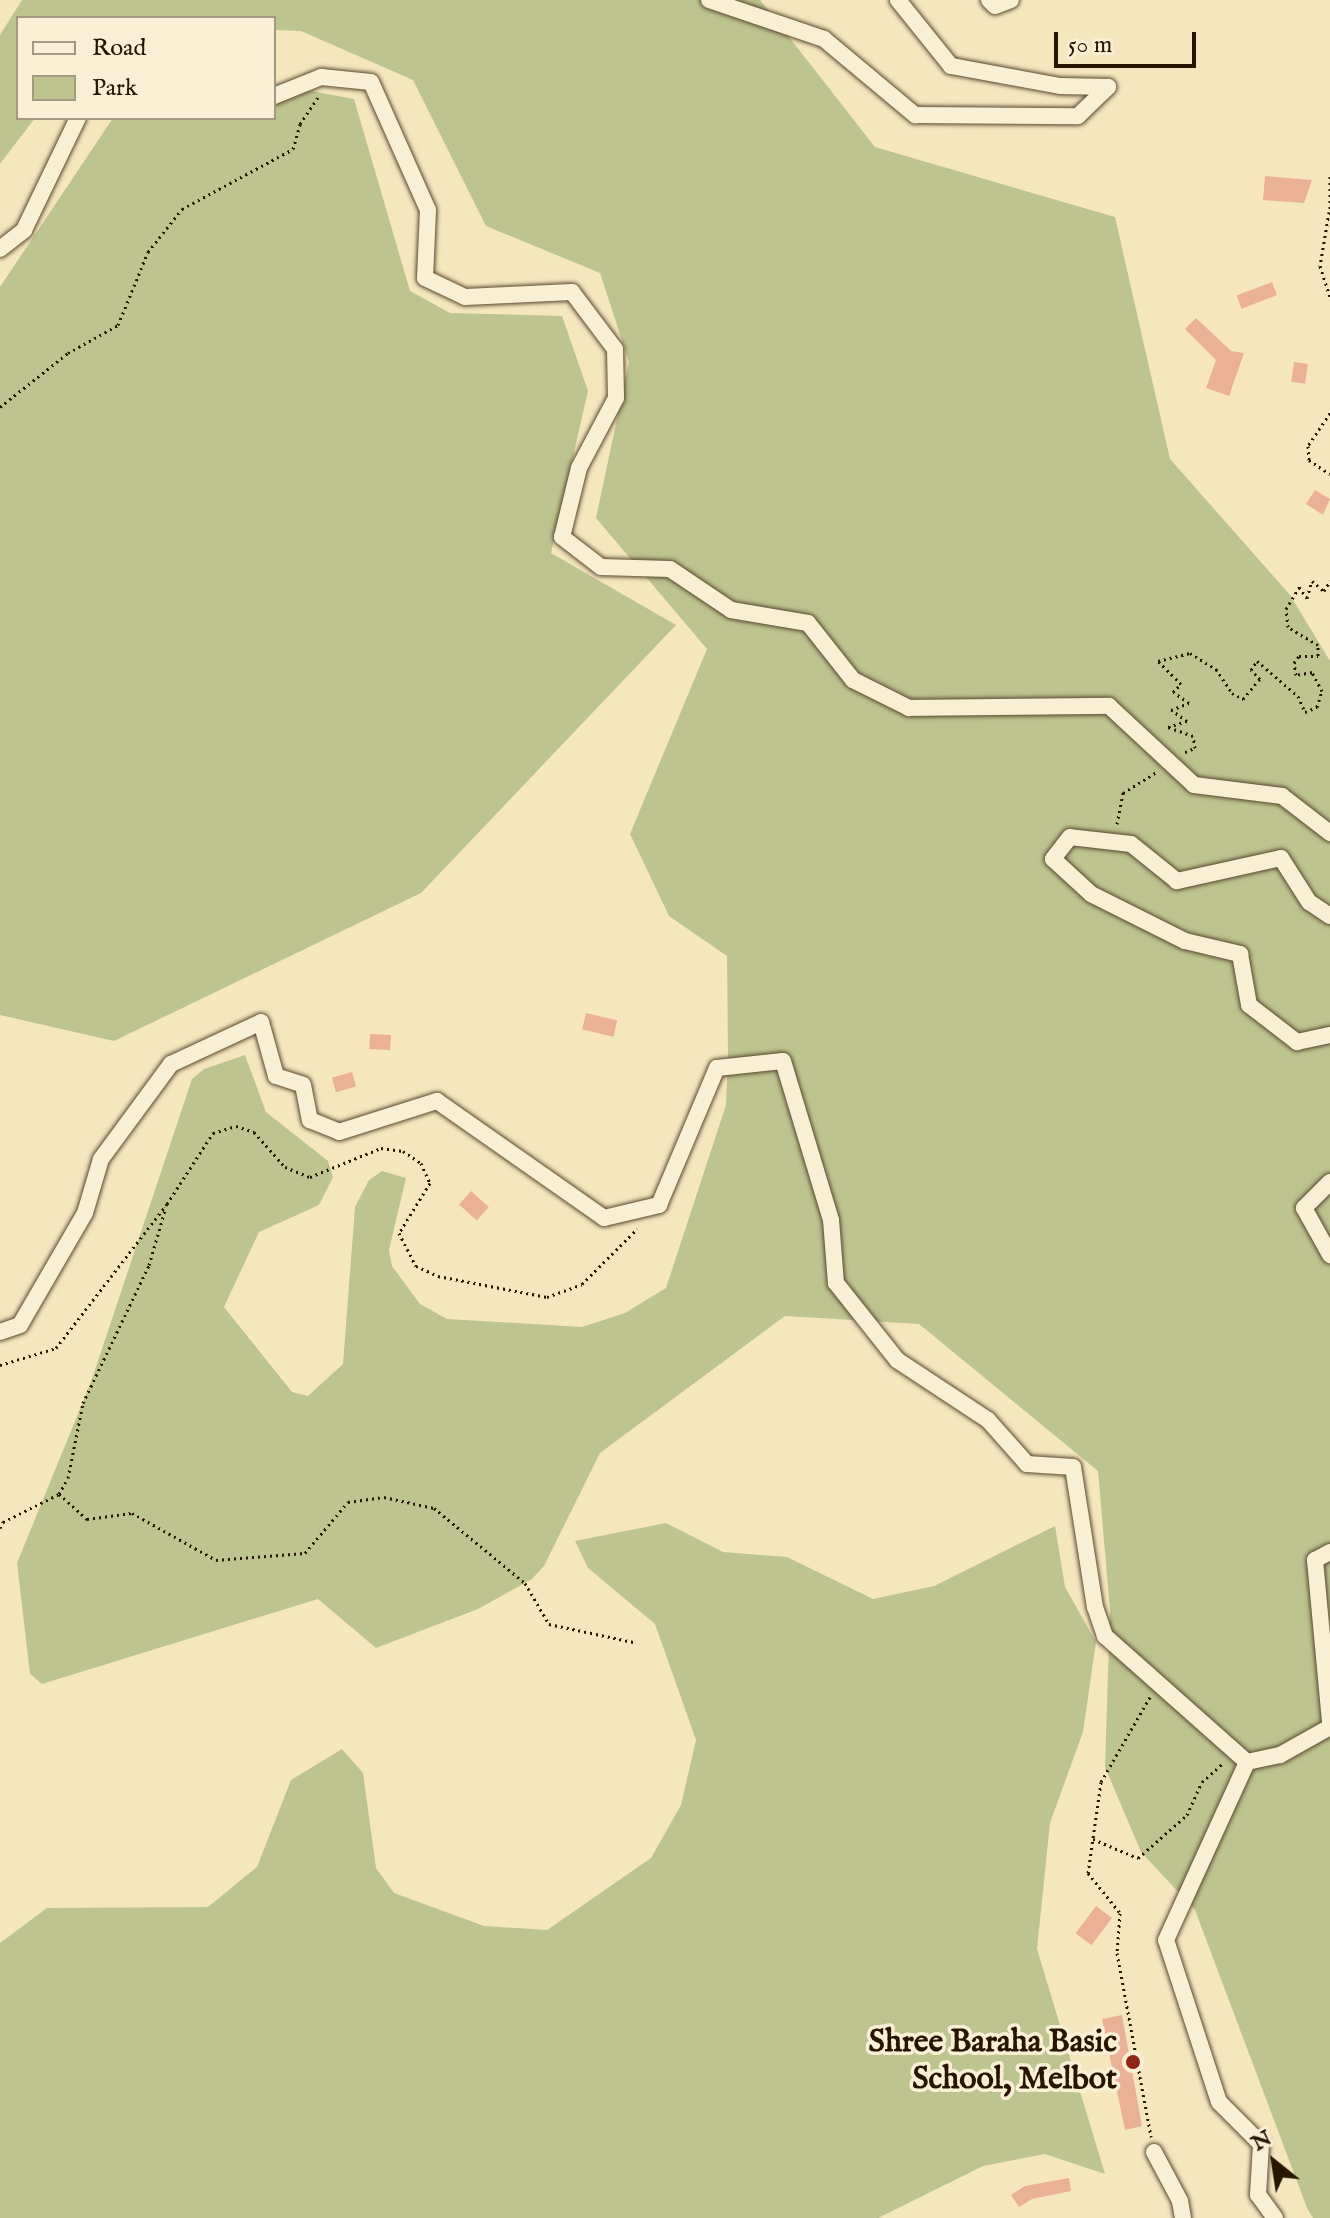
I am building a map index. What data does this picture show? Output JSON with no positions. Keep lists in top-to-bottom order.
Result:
{
  "places": ["Shree Baraha Basic School, Melbot"],
  "legend": ["Road", "Park"],
  "scale_bar": "50 m",
  "north": "top left"
}
